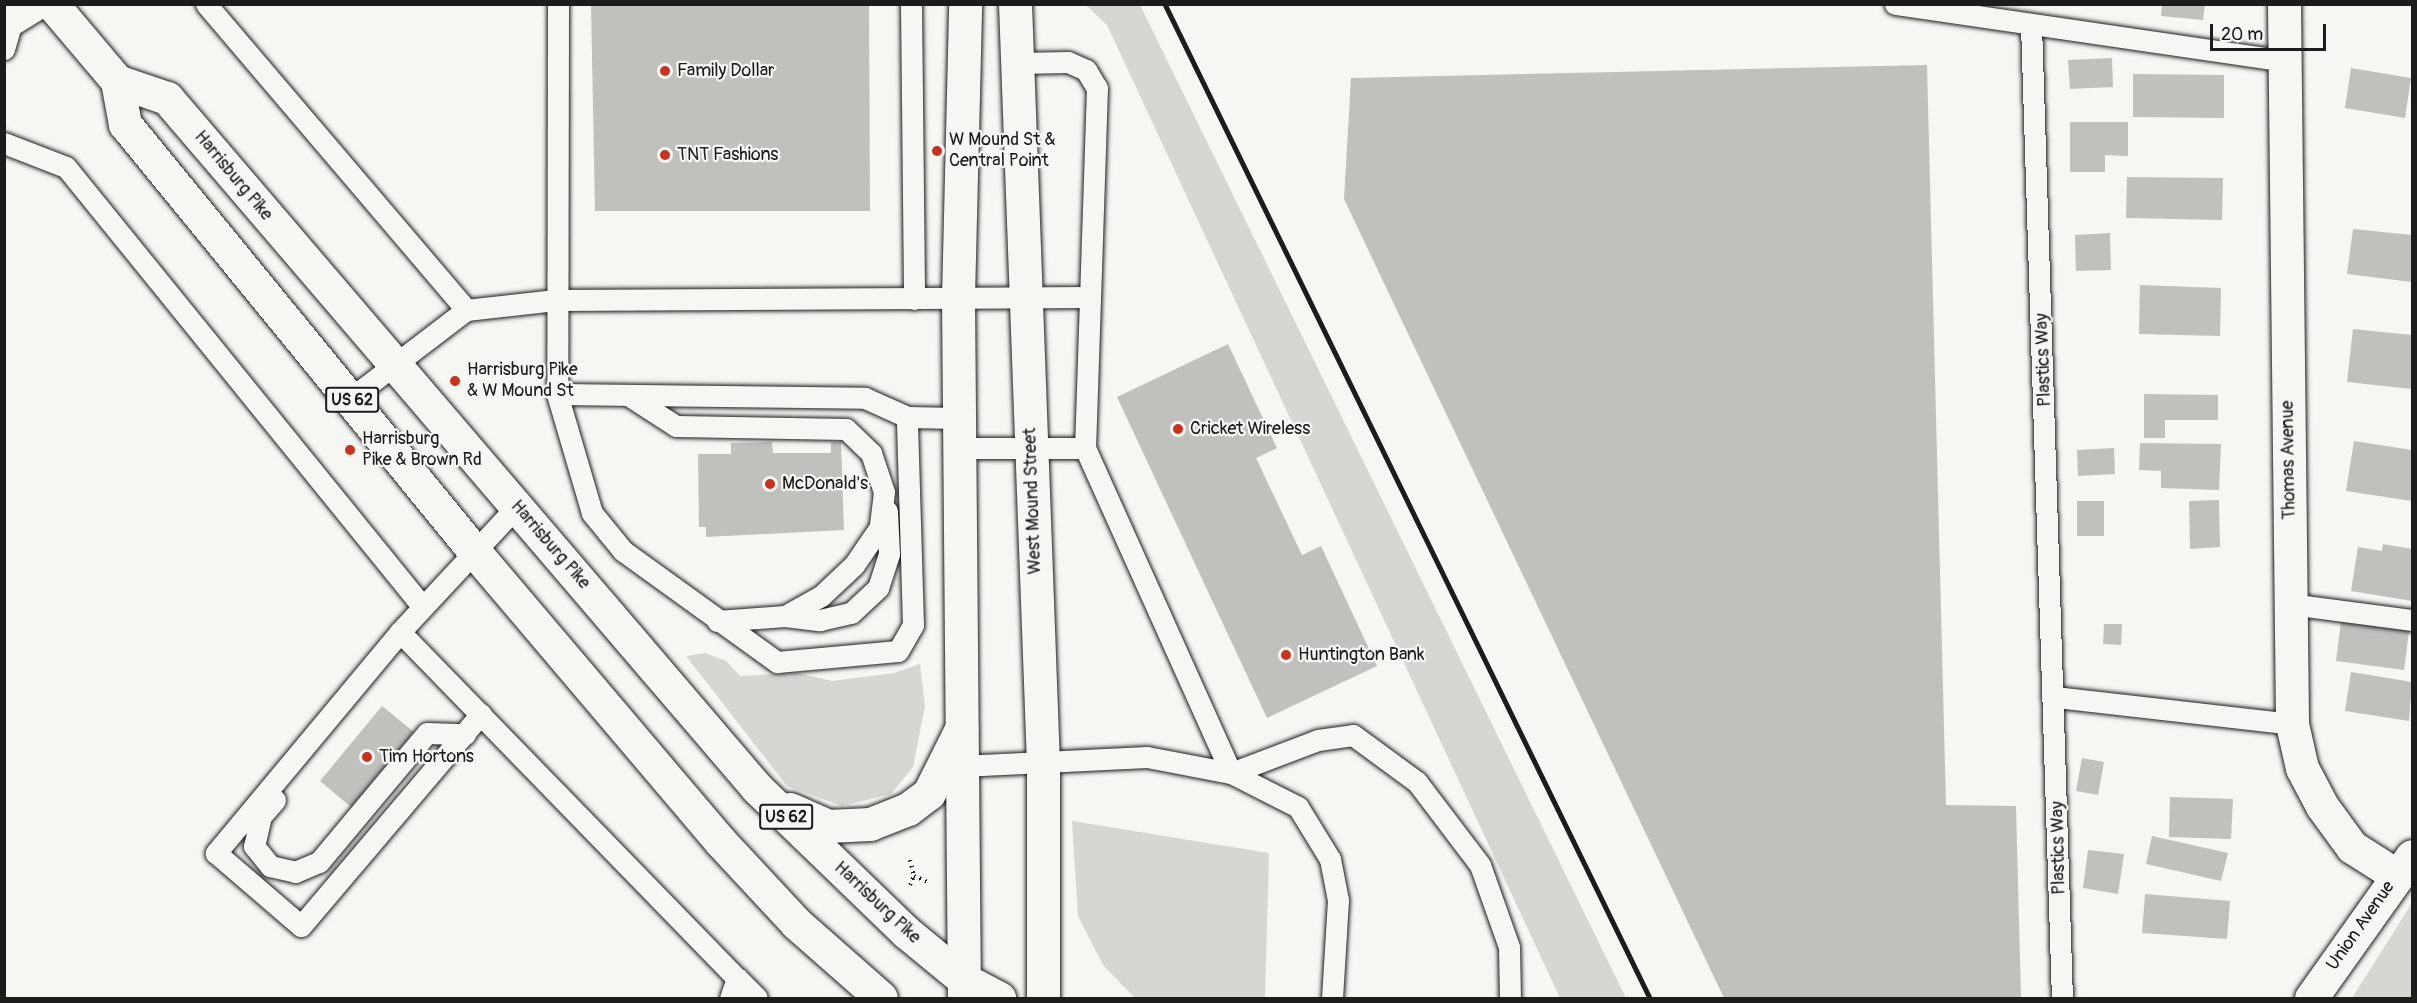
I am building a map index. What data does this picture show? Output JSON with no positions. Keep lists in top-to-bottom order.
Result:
{
  "streets": {
    "main road": [
      "Harrisburg Pike",
      "US 62",
      "Thomas Avenue",
      "West Mound Street",
      "Union Avenue"
    ],
    "lane": ["Plastics Way"]
  },
  "crossings": [
    ["Harrisburg Pike", "US 62"],
    ["Thomas Avenue", "Union Avenue"]
  ],
  "places": [
    "Family Dollar",
    "W Mound St & Central Point",
    "TNT Fashions",
    "Harrisburg Pike & W Mound St",
    "Cricket Wireless",
    "Harrisburg Pike & Brown Rd",
    "McDonald's",
    "Huntington Bank",
    "Tim Hortons"
  ],
  "scale_bar": "20 m"
}
